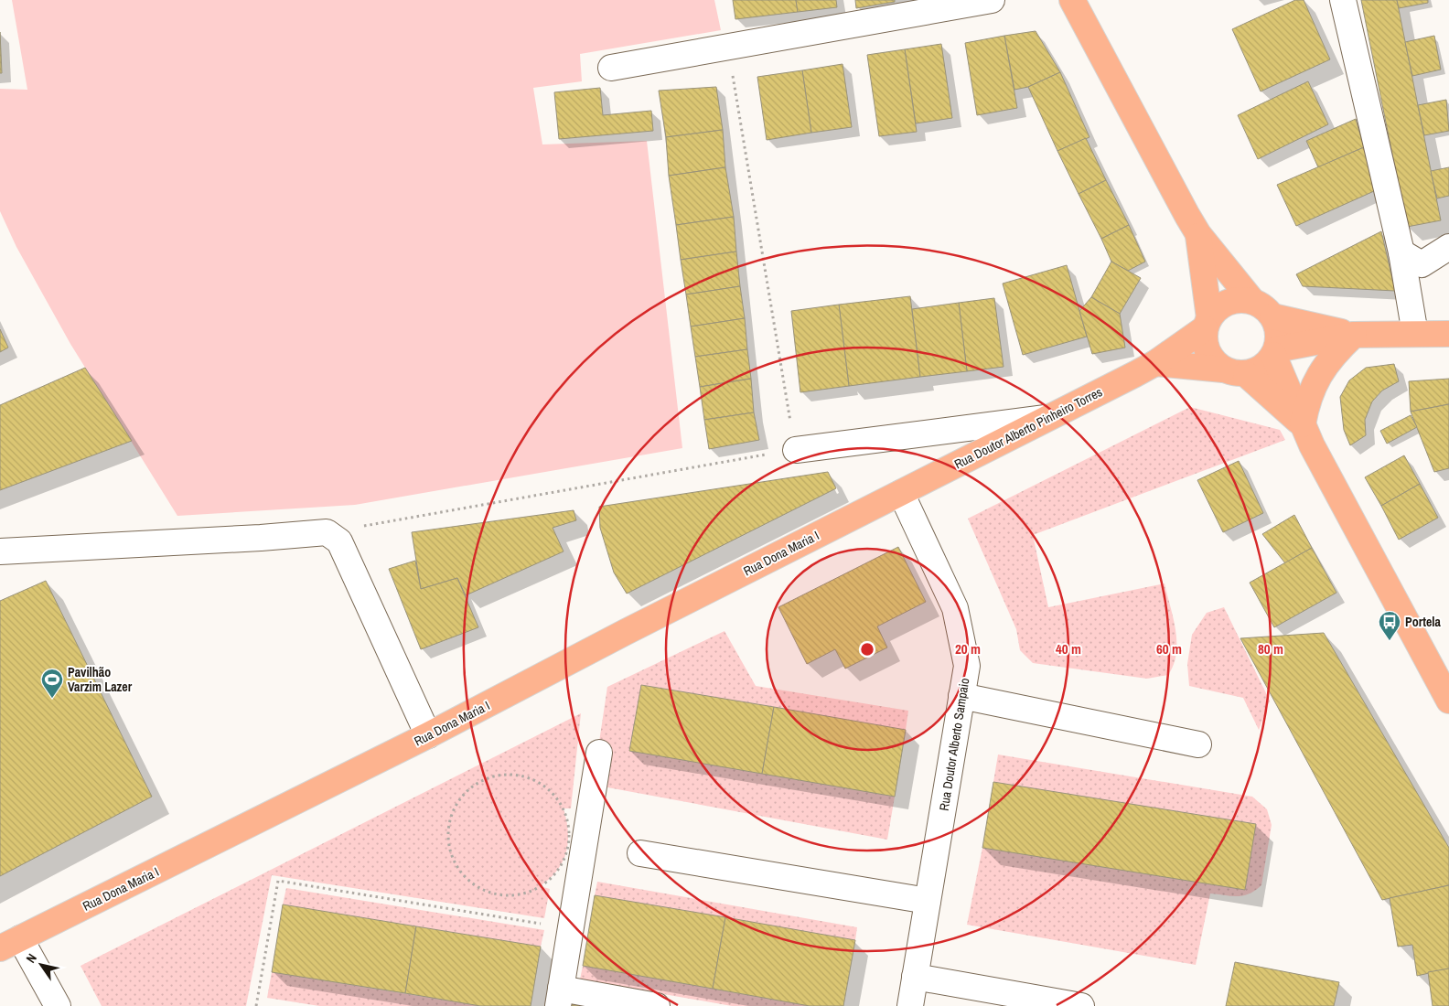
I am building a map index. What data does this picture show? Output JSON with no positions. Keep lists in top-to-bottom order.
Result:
{
  "streets": {
    "main road": ["Rua Doutor Alberto Pinheiro Torres", "Rua Dona Maria I"],
    "street": ["Rua Doutor Alberto Sampaio"]
  },
  "crossings": [
    ["Rua Doutor Alberto Pinheiro Torres", "Rua Dona Maria I"],
    ["Rua Doutor Alberto Pinheiro Torres", "Rua Doutor Alberto Sampaio"],
    ["Rua Dona Maria I", "Rua Doutor Alberto Sampaio"]
  ],
  "places": {
    "bus stop": ["Portela"],
    "sports": ["Pavilhão Varzim Lazer"]
  },
  "north": "top left",
  "rings": [
    "20 m",
    "40 m",
    "60 m",
    "80 m"
  ]
}
